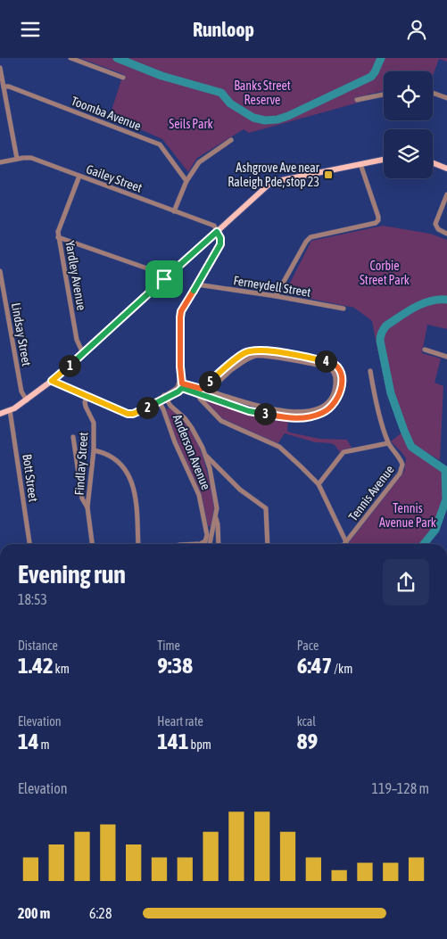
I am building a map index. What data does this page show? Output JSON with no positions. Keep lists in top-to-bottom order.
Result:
{
  "streets": {
    "street": [
      "Toomba Avenue",
      "Gailey Street",
      "Yardley Avenue",
      "Ferneydell Street",
      "Lindsay Street",
      "Anderson Avenue",
      "Findlay Street",
      "Bott Street",
      "Tennis Avenue"
    ]
  },
  "crossings": [
    ["Gailey Street", "Yardley Avenue"]
  ],
  "parks": [
    "Banks Street Reserve",
    "Seils Park",
    "Corbie Street Park",
    "Tennis Avenue Park"
  ],
  "places": {
    "transit": ["Ashgrove Ave near Raleigh Pde, stop 23"]
  },
  "page": {
    "header": "Runloop",
    "pins": [
      "4",
      "1",
      "5",
      "2",
      "3"
    ],
    "heading": ["Evening run", "18:53"],
    "stats": [
      ["Distance", "1.42 km"],
      ["Time", "9:38"],
      ["Pace", "6:47 /km"],
      ["Elevation", "14 m"],
      ["Heart rate", "141 bpm"],
      ["kcal", "89"]
    ],
    "chart": ["Elevation", "119–128 m"],
    "list": [
      {
        "name": "200 m",
        "note": "6:28"
      }
    ]
  }
}
